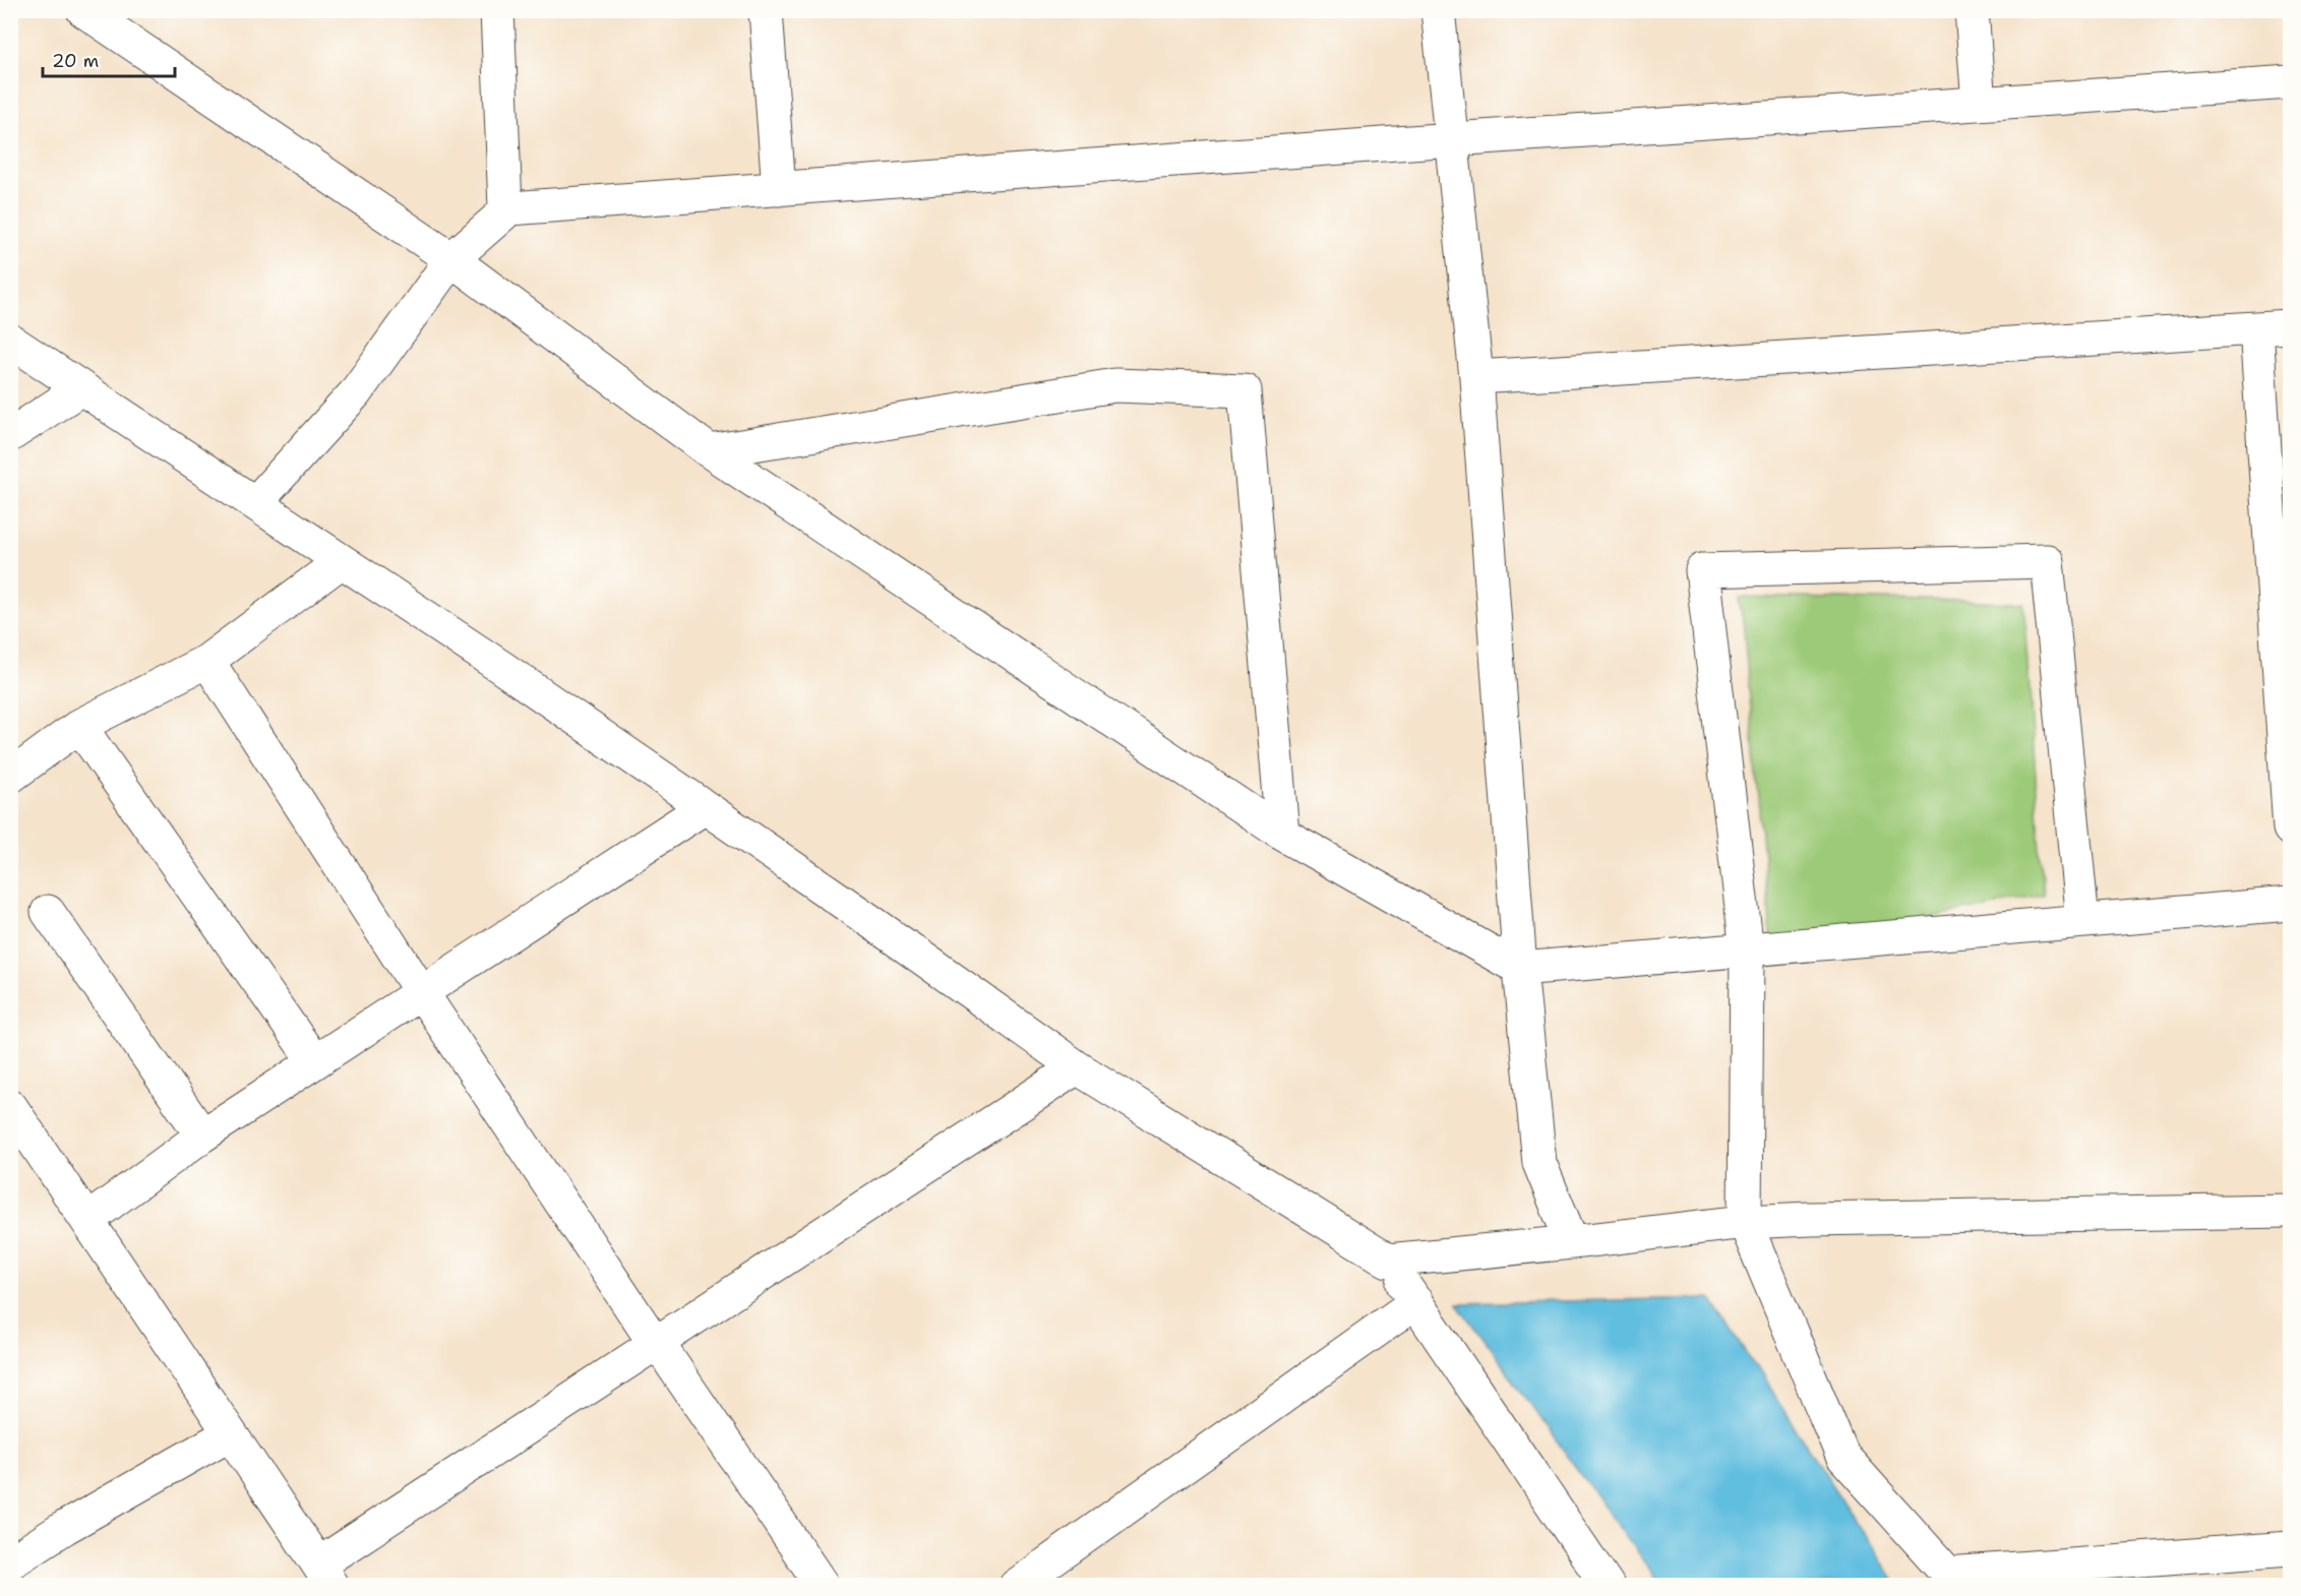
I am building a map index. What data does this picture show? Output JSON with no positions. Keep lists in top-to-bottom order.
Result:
{
  "scale_bar": "20 m"
}
